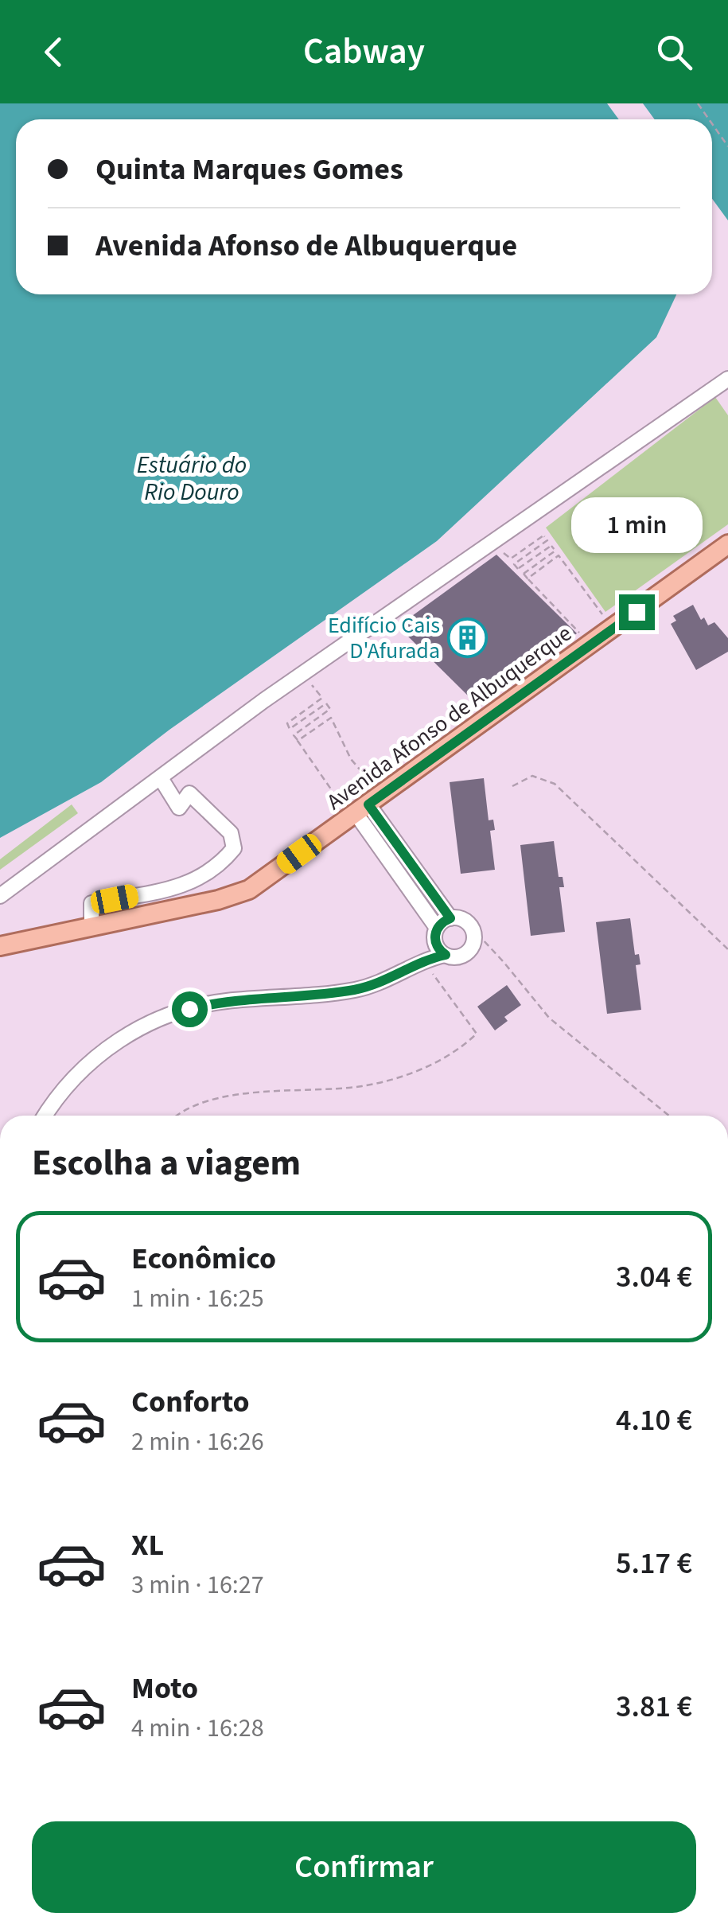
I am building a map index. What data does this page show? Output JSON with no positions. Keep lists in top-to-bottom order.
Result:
{
  "streets": {
    "main road": ["Avenida Afonso de Albuquerque"]
  },
  "water": ["Estuário do Rio Douro"],
  "places": {
    "building": ["Edifício Cais D'Afurada"]
  },
  "page": {
    "header": "Cabway",
    "banner": ["Quinta Marques Gomes", "Avenida Afonso de Albuquerque"],
    "bubble": "1 min",
    "heading": "Escolha a viagem",
    "list": [
      {
        "name": "Econômico",
        "note": "1 min · 16:25",
        "value": "3.04 €"
      },
      {
        "name": "Conforto",
        "note": "2 min · 16:26",
        "value": "4.10 €"
      },
      {
        "name": "XL",
        "note": "3 min · 16:27",
        "value": "5.17 €"
      },
      {
        "name": "Moto",
        "note": "4 min · 16:28",
        "value": "3.81 €"
      }
    ],
    "buttons": "Confirmar"
  }
}
